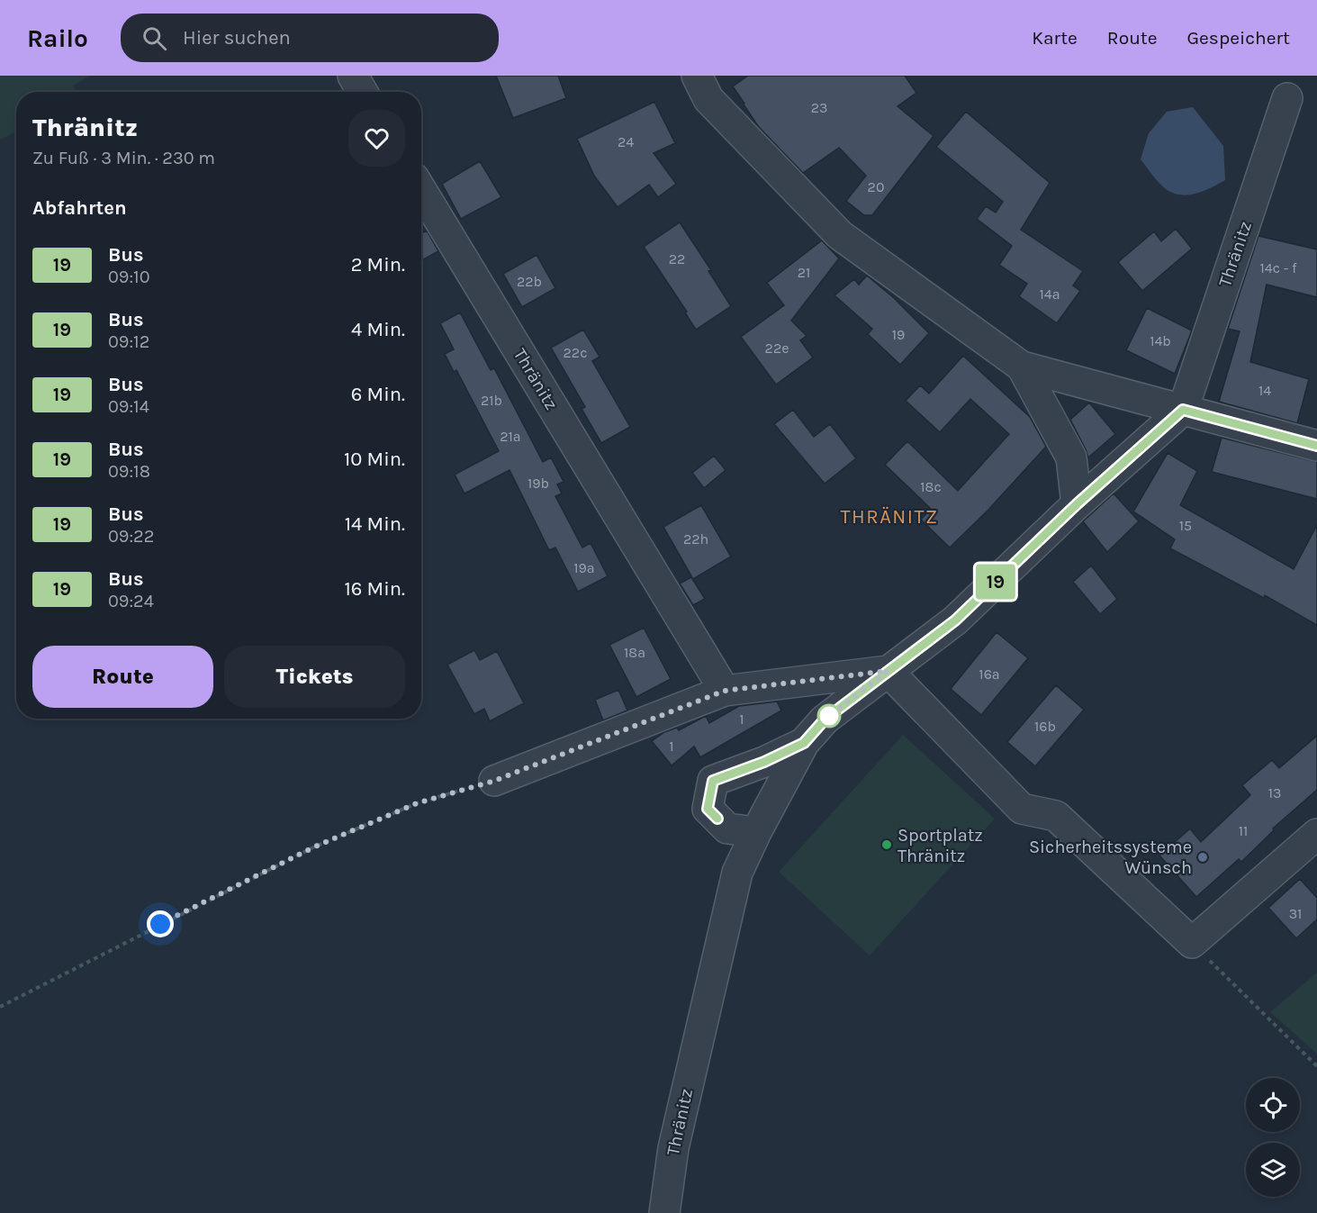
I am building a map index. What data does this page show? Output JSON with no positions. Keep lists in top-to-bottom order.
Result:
{
  "streets": {
    "street": ["Thränitz"]
  },
  "districts": ["THRÄNITZ"],
  "places": ["Sportplatz Thränitz", "Sicherheitssysteme Wünsch"],
  "lines": ["bus line 19"],
  "house_numbers": [
    "23",
    "24",
    "20",
    "22",
    "14c - f",
    "21",
    "22b",
    "14a",
    "19",
    "14b",
    "22e",
    "22c",
    "14",
    "21b",
    "21a",
    "19b",
    "18c",
    "15",
    "22h",
    "19a",
    "18a",
    "16a",
    "1",
    "16b",
    "1",
    "13",
    "11",
    "31"
  ],
  "page": {
    "header": "Railo",
    "search": "Hier suchen",
    "nav": ["Karte", "Route", "Gespeichert"],
    "on_map": "19",
    "heading": [
      ["Thränitz", "Zu Fuß · 3 Min. · 230 m"],
      "Abfahrten"
    ],
    "list": [
      {
        "mark": "19",
        "name": "Bus",
        "note": "09:10",
        "value": "2 Min."
      },
      {
        "mark": "19",
        "name": "Bus",
        "note": "09:12",
        "value": "4 Min."
      },
      {
        "mark": "19",
        "name": "Bus",
        "note": "09:14",
        "value": "6 Min."
      },
      {
        "mark": "19",
        "name": "Bus",
        "note": "09:18",
        "value": "10 Min."
      },
      {
        "mark": "19",
        "name": "Bus",
        "note": "09:22",
        "value": "14 Min."
      },
      {
        "mark": "19",
        "name": "Bus",
        "note": "09:24",
        "value": "16 Min."
      }
    ],
    "buttons": ["Route", "Tickets"]
  }
}
